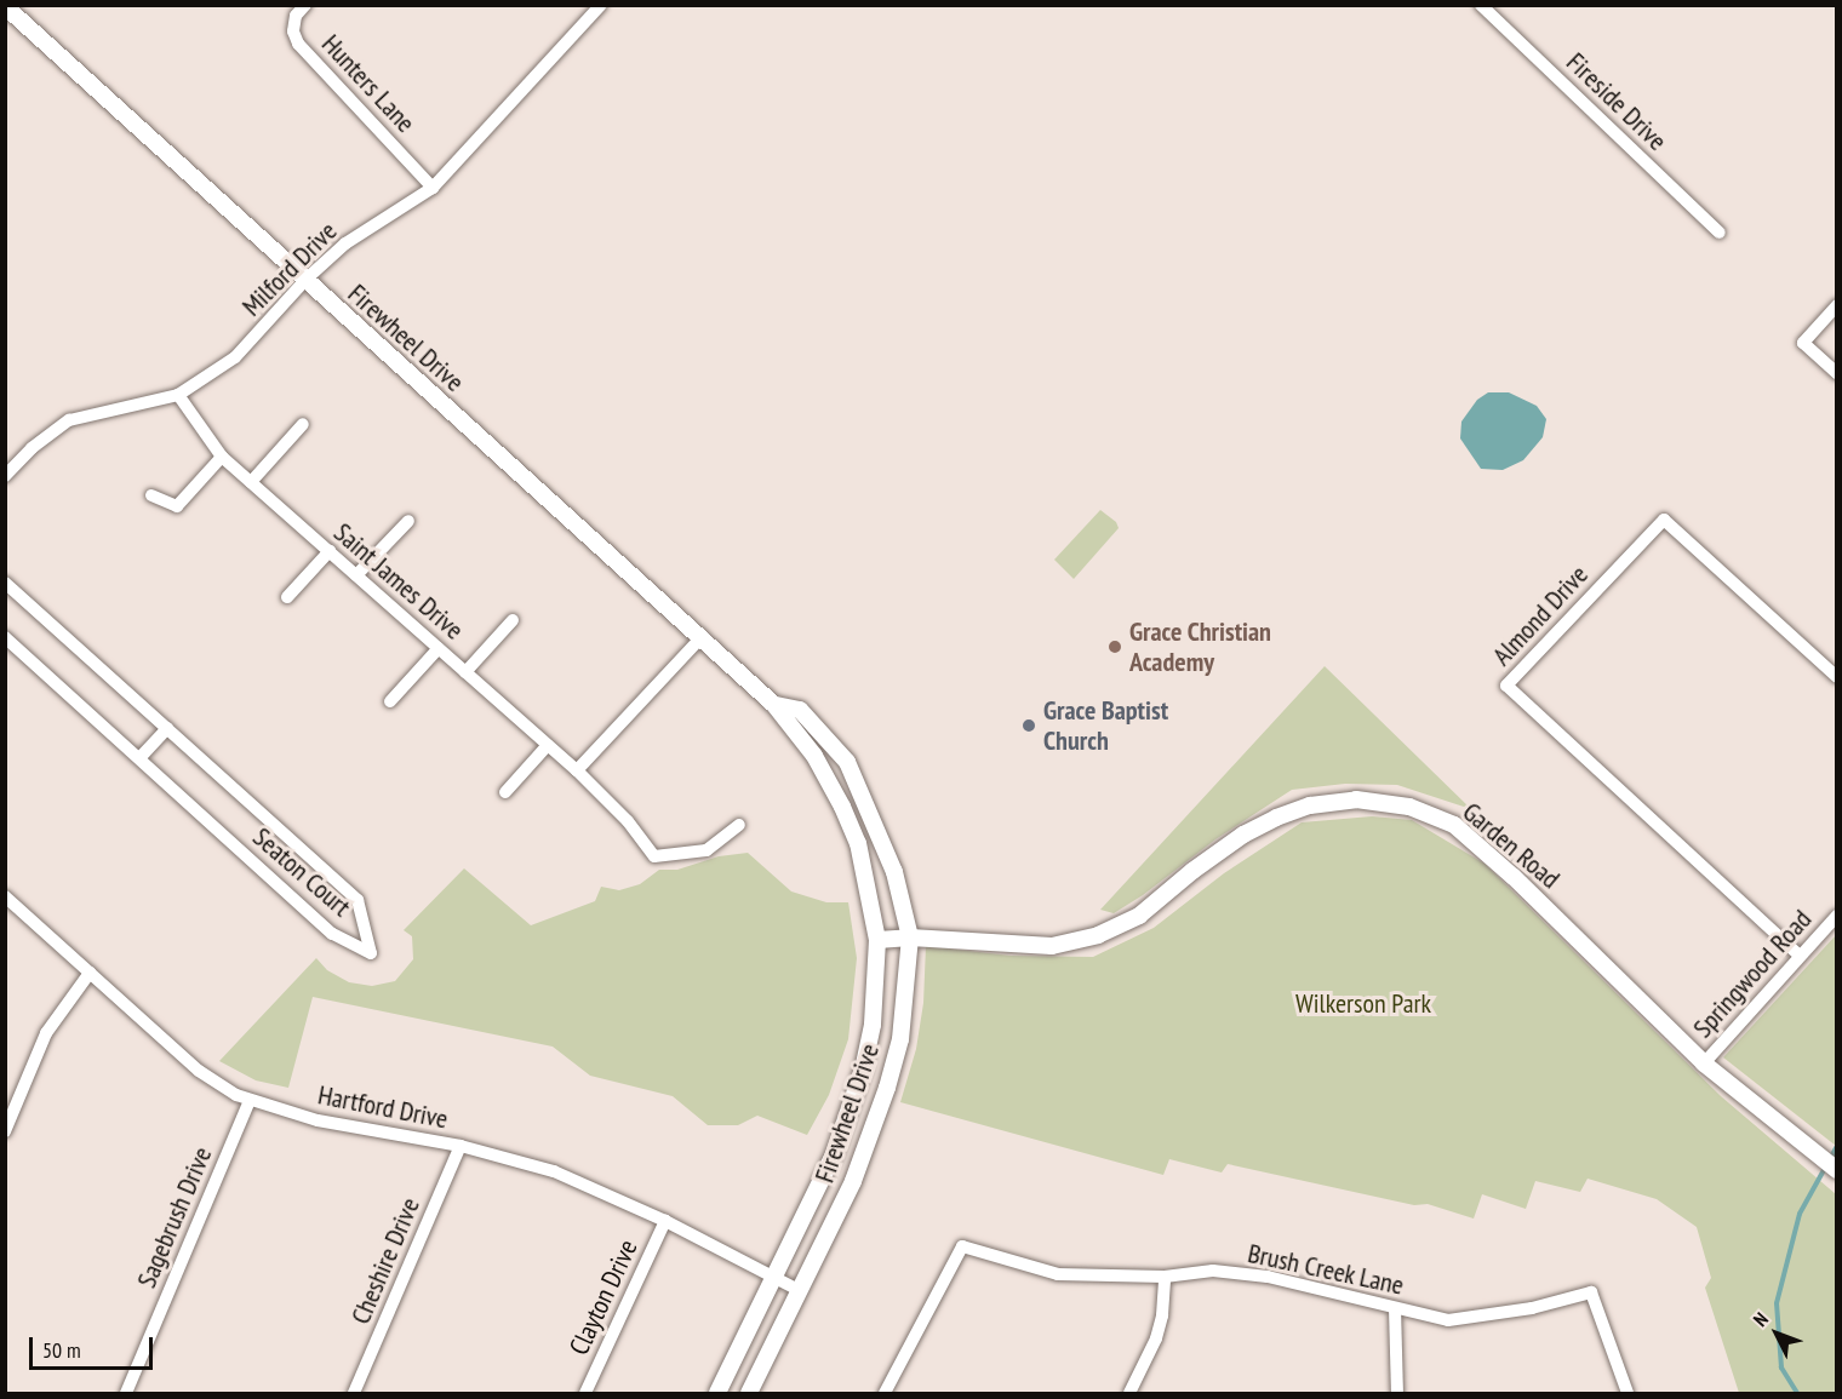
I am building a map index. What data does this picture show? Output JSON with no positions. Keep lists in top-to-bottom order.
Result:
{
  "streets": {
    "street": [
      "Hunters Lane",
      "Fireside Drive",
      "Milford Drive",
      "Firewheel Drive",
      "Saint James Drive",
      "Almond Drive",
      "Garden Road",
      "Seaton Court",
      "Springwood Road",
      "Hartford Drive",
      "Sagebrush Drive",
      "Cheshire Drive",
      "Brush Creek Lane",
      "Clayton Drive"
    ]
  },
  "crossings": [
    ["Hunters Lane", "Milford Drive"],
    ["Milford Drive", "Firewheel Drive"],
    ["Milford Drive", "Saint James Drive"],
    ["Firewheel Drive", "Garden Road"],
    ["Firewheel Drive", "Hartford Drive"],
    ["Almond Drive", "Springwood Road"],
    ["Garden Road", "Springwood Road"],
    ["Hartford Drive", "Sagebrush Drive"],
    ["Hartford Drive", "Cheshire Drive"],
    ["Hartford Drive", "Clayton Drive"]
  ],
  "parks": ["Wilkerson Park"],
  "places": ["Grace Christian Academy", "Grace Baptist Church"],
  "scale_bar": "50 m",
  "north": "top left"
}
